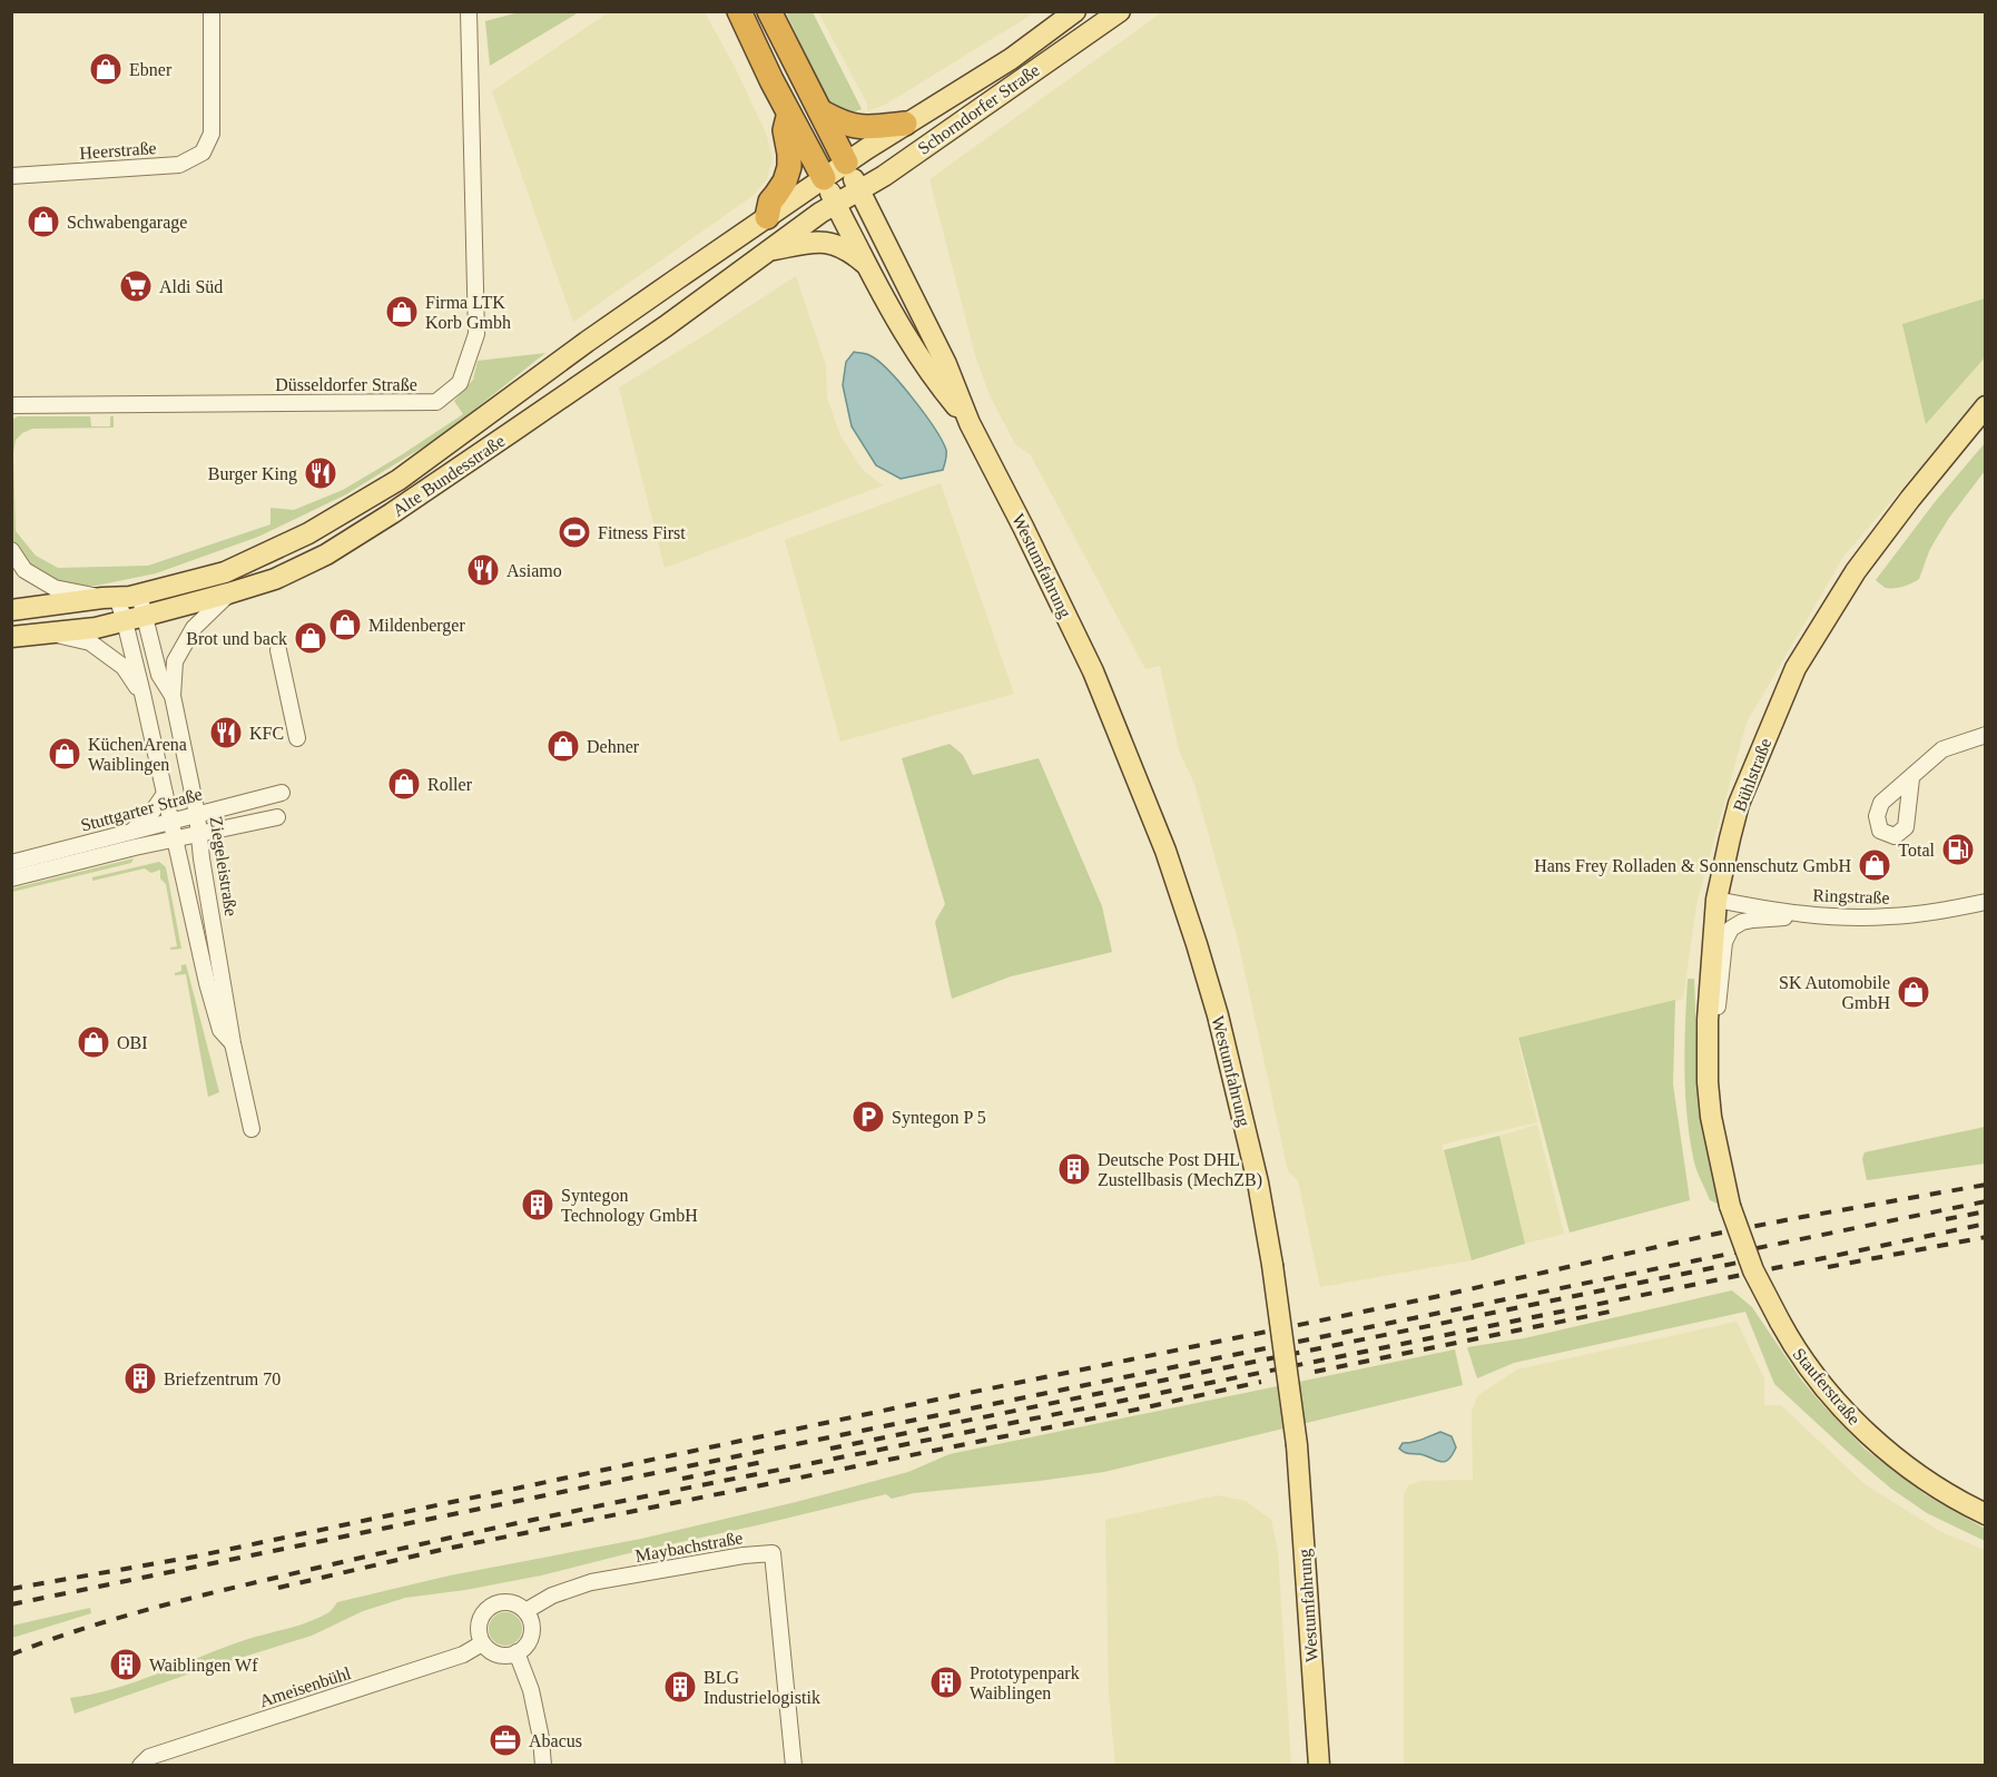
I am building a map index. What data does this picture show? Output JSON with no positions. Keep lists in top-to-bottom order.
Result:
{
  "streets": {
    "main road": [
      "Schorndorfer Straße",
      "Alte Bundesstraße",
      "Westumfahrung",
      "Bühlstraße",
      "Stauferstraße"
    ],
    "street": [
      "Heerstraße",
      "Düsseldorfer Straße",
      "Stuttgarter Straße",
      "Ziegeleistraße",
      "Ringstraße",
      "Maybachstraße",
      "Ameisenbühl"
    ]
  },
  "crossings": [
    ["Schorndorfer Straße", "Alte Bundesstraße"],
    ["Schorndorfer Straße", "Westumfahrung"],
    ["Alte Bundesstraße", "Westumfahrung"],
    ["Alte Bundesstraße", "Ziegeleistraße"],
    ["Bühlstraße", "Ringstraße"],
    ["Bühlstraße", "Stauferstraße"],
    ["Stuttgarter Straße", "Ziegeleistraße"],
    ["Maybachstraße", "Ameisenbühl"]
  ],
  "places": {
    "shop": [
      "Ebner",
      "Schwabengarage",
      "Firma LTK Korb Gmbh",
      "Mildenberger",
      "Brot und back",
      "Dehner",
      "KüchenArena Waiblingen",
      "Roller",
      "Hans Frey Rolladen & Sonnenschutz GmbH",
      "SK Automobile GmbH",
      "OBI"
    ],
    "supermarket": ["Aldi Süd"],
    "restaurant": ["Burger King", "Asiamo", "KFC"],
    "sports": ["Fitness First"],
    "fuel station": ["Total"],
    "parking": ["Syntegon P 5"],
    "building": [
      "Deutsche Post DHL Zustellbasis (MechZB)",
      "Syntegon Technology GmbH",
      "Briefzentrum 70",
      "Waiblingen Wf",
      "Prototypenpark Waiblingen",
      "BLG Industrielogistik"
    ],
    "office": ["Abacus"]
  }
}
